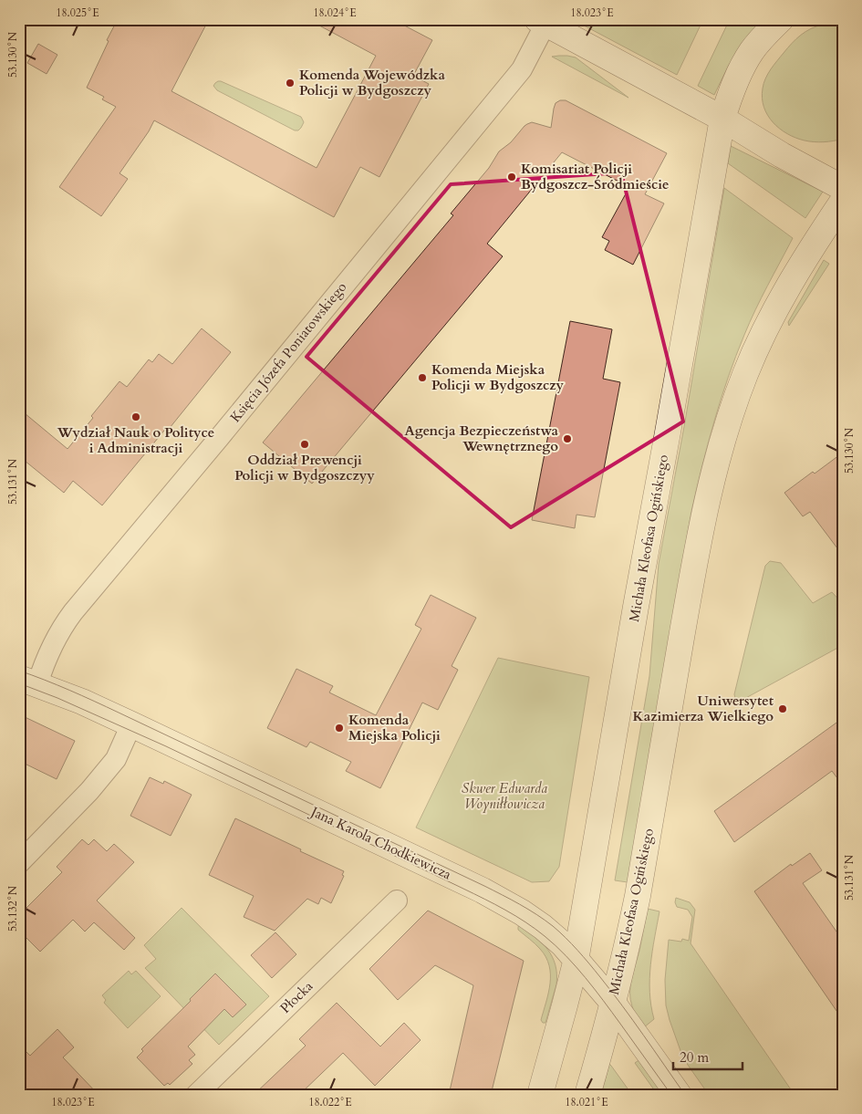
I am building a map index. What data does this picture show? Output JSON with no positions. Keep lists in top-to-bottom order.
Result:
{
  "streets": {
    "main road": ["Michała Kleofasa Ogińskiego", "Jana Karola Chodkiewicza"],
    "street": ["Księcia Józefa Poniatowskiego", "Płocka"]
  },
  "crossings": [
    ["Księcia Józefa Poniatowskiego", "Jana Karola Chodkiewicza"],
    ["Michała Kleofasa Ogińskiego", "Jana Karola Chodkiewicza"]
  ],
  "parks": ["Skwer Edwarda Woyniłłowicza"],
  "places": [
    "Komenda Wojewódzka Policji w Bydgoszczy",
    "Komisariat Policji Bydgoszcz-Śródmieście",
    "Komenda Miejska Policji w Bydgoszczy",
    "Wydział Nauk o Polityce i Administracji",
    "Agencja Bezpieczeństwa Wewnętrznego",
    "Oddział Prewencji Policji w Bydgoszczyy",
    "Uniwersytet Kazimierza Wielkiego",
    "Komenda Miejska Policji"
  ],
  "scale_bar": "20 m",
  "coordinates": [
    "18.025°E",
    "18.024°E",
    "18.023°E",
    "53.130°N",
    "53.131°N",
    "53.132°N",
    "18.022°E",
    "18.021°E"
  ]
}
